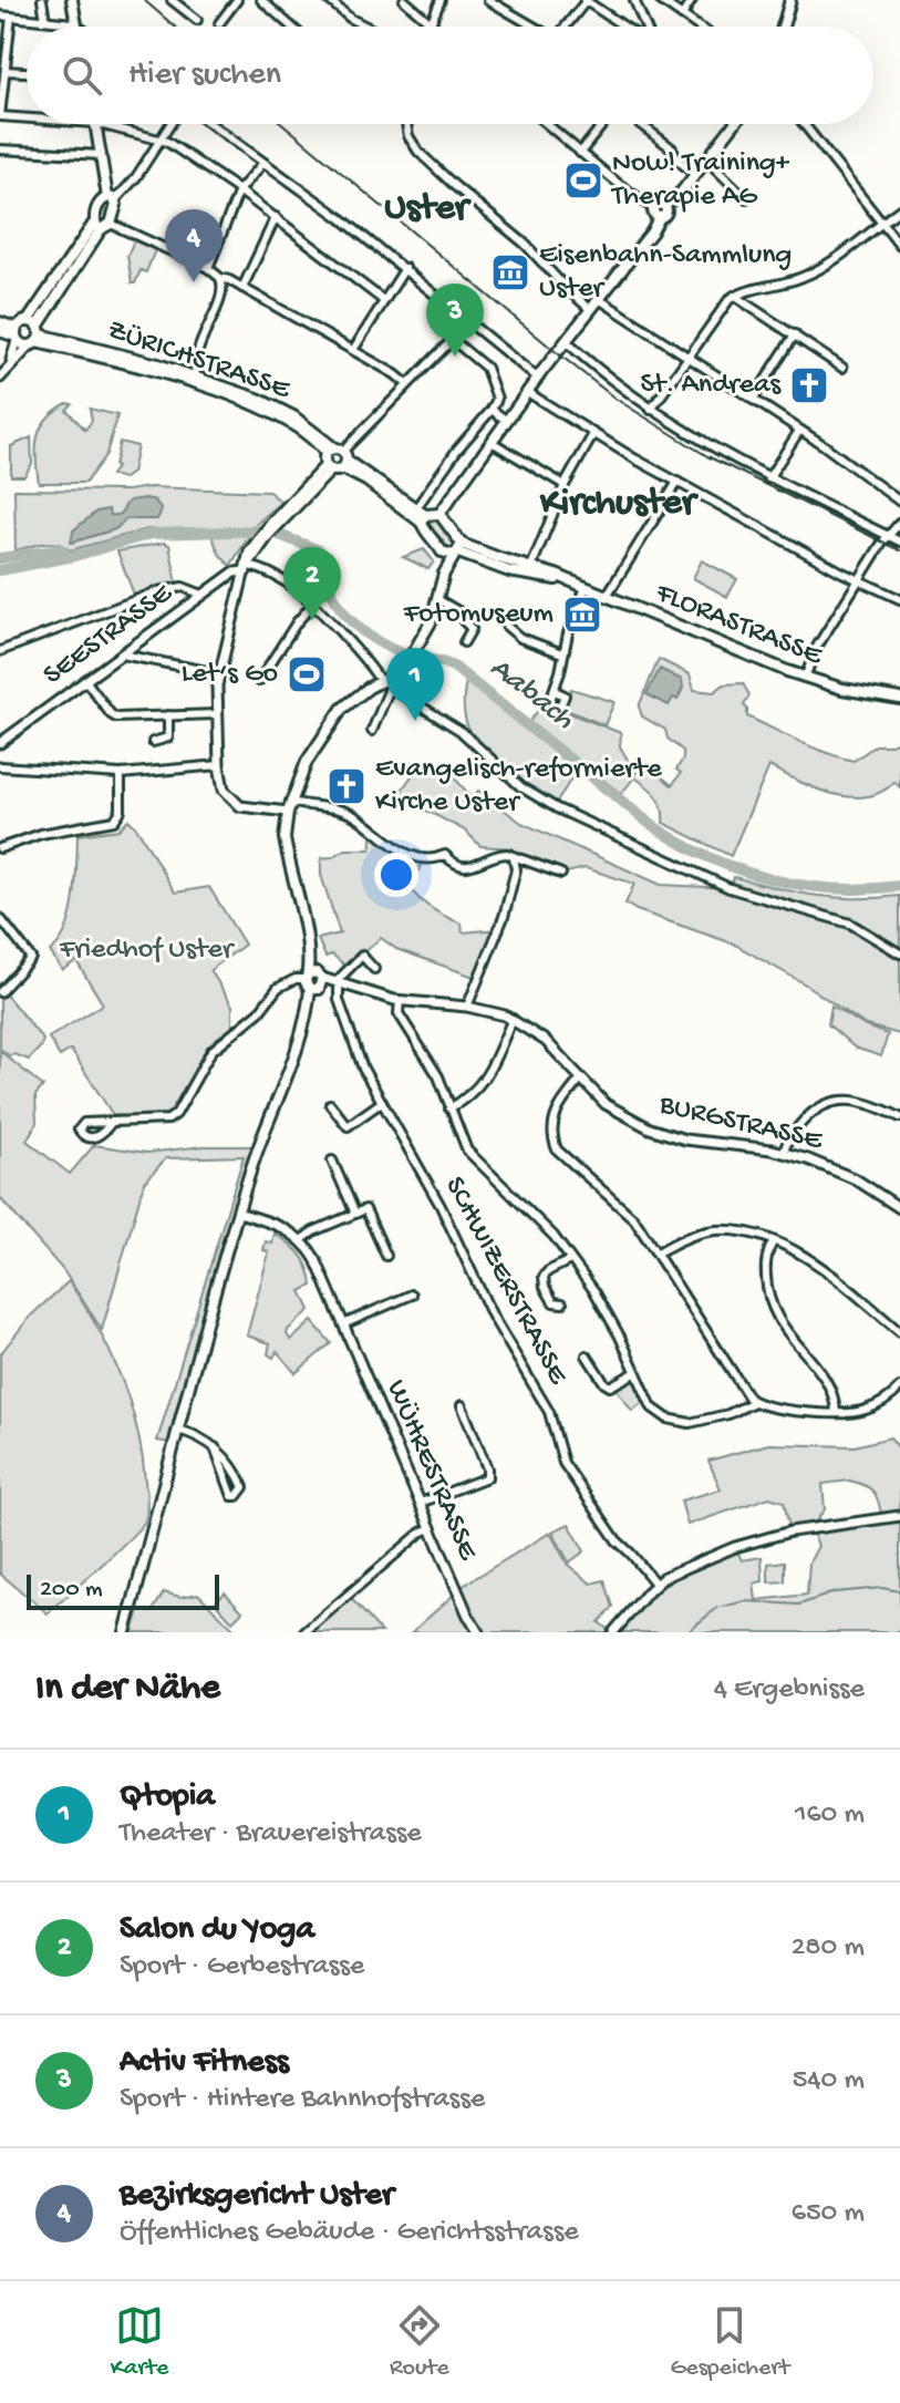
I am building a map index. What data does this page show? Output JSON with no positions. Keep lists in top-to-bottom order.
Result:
{
  "streets": {
    "main road": ["ZÜRICHSTRASSE", "FLORASTRASSE"],
    "street": [
      "SEESTRASSE",
      "BURGSTRASSE",
      "SCHWIZERSTRASSE",
      "WÜHRESTRASSE"
    ]
  },
  "crossings": [
    ["ZÜRICHSTRASSE", "SEESTRASSE"],
    ["BURGSTRASSE", "SCHWIZERSTRASSE"]
  ],
  "districts": ["Uster", "Kirchuster"],
  "water": ["Aabach"],
  "parks": ["Friedhof Uster"],
  "places": {
    "sports": ["Now! Training+ Therapie AG", "Let‘s Go"],
    "museum": ["Eisenbahn-Sammlung Uster", "Fotomuseum"],
    "church": ["St. Andreas", "Evangelisch-reformierte Kirche Uster"]
  },
  "scale_bar": "200 m",
  "page": {
    "search": "Hier suchen",
    "pins": [
      "4",
      "3",
      "2",
      "1"
    ],
    "scale": "200 m",
    "heading": ["In der Nähe", "4 Ergebnisse"],
    "list": [
      {
        "mark": "1",
        "name": "Qtopia",
        "note": "Theater · Brauereistrasse",
        "value": "160 m"
      },
      {
        "mark": "2",
        "name": "Salon du Yoga",
        "note": "Sport · Gerbestrasse",
        "value": "280 m"
      },
      {
        "mark": "3",
        "name": "Activ Fitness",
        "note": "Sport · Hintere Bahnhofstrasse",
        "value": "540 m"
      },
      {
        "mark": "4",
        "name": "Bezirksgericht Uster",
        "note": "Öffentliches Gebäude · Gerichtsstrasse",
        "value": "650 m"
      }
    ],
    "nav": ["Karte", "Route", "Gespeichert"]
  }
}
